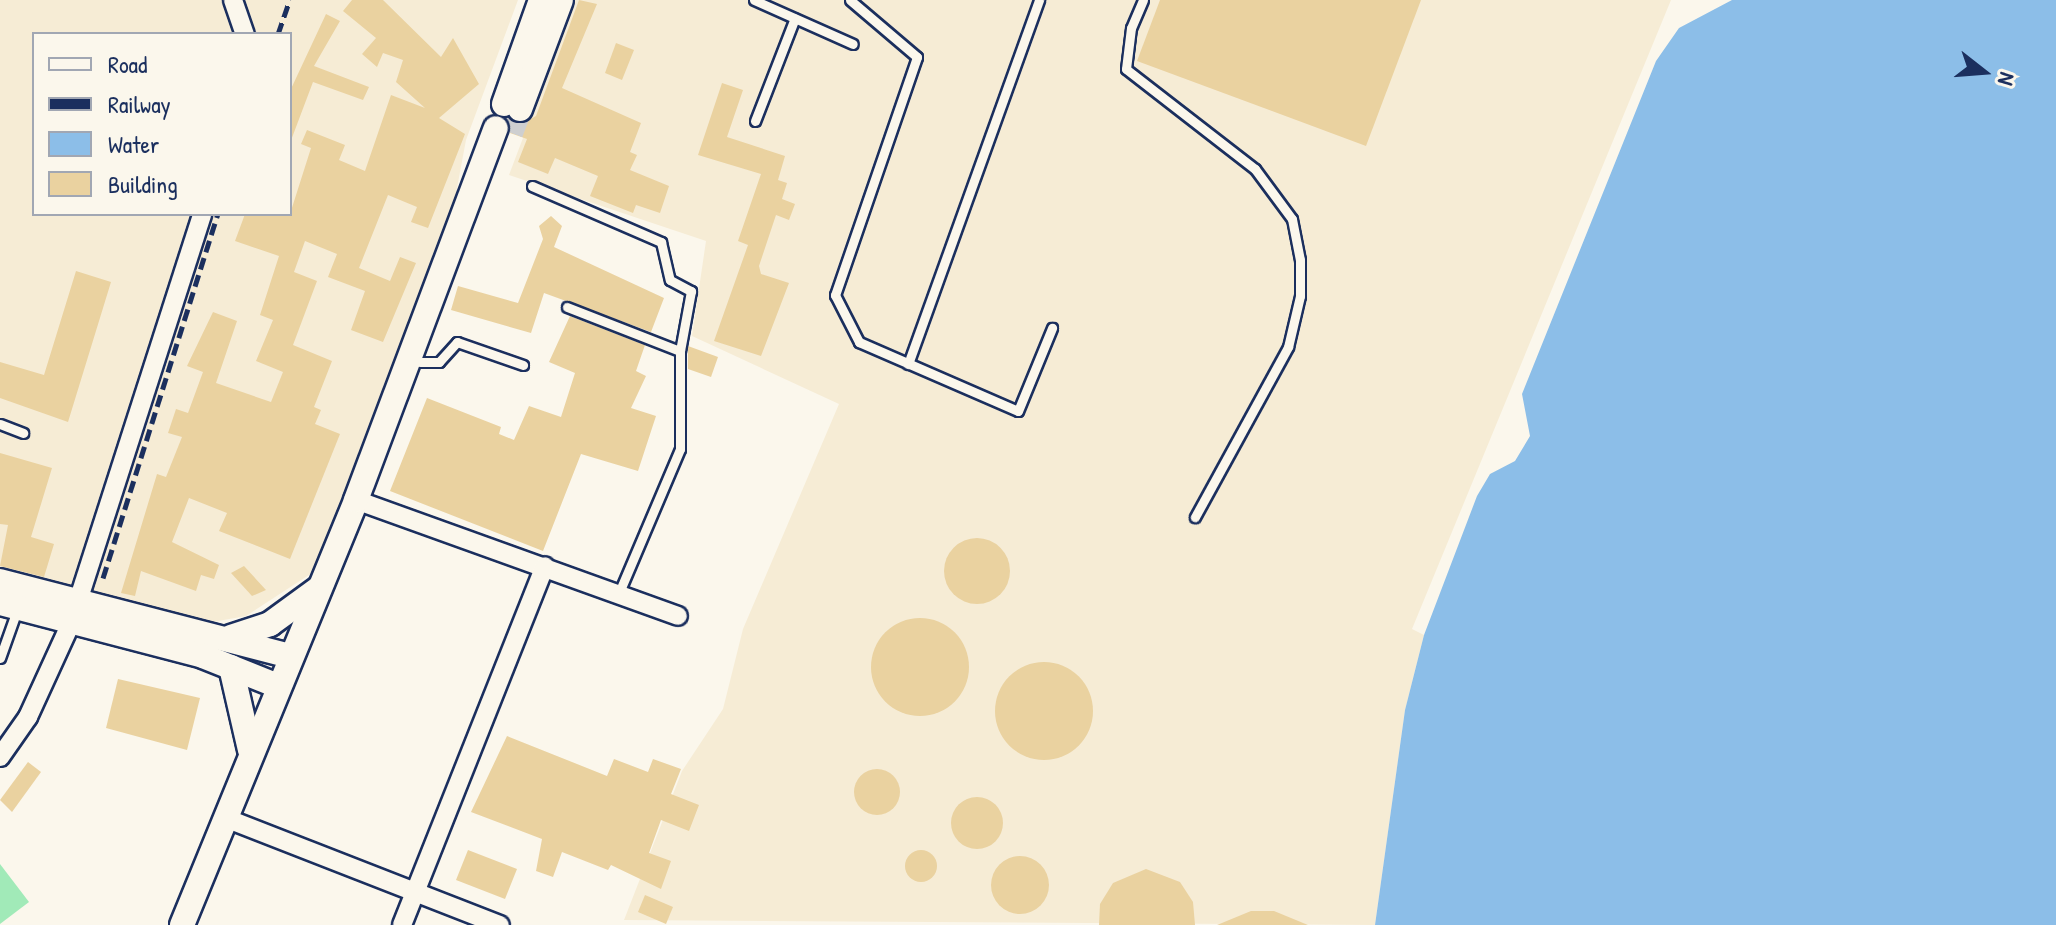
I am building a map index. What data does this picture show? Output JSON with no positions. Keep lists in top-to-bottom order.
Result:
{
  "legend": [
    "Road",
    "Railway",
    "Water",
    "Building"
  ],
  "north": "right"
}
